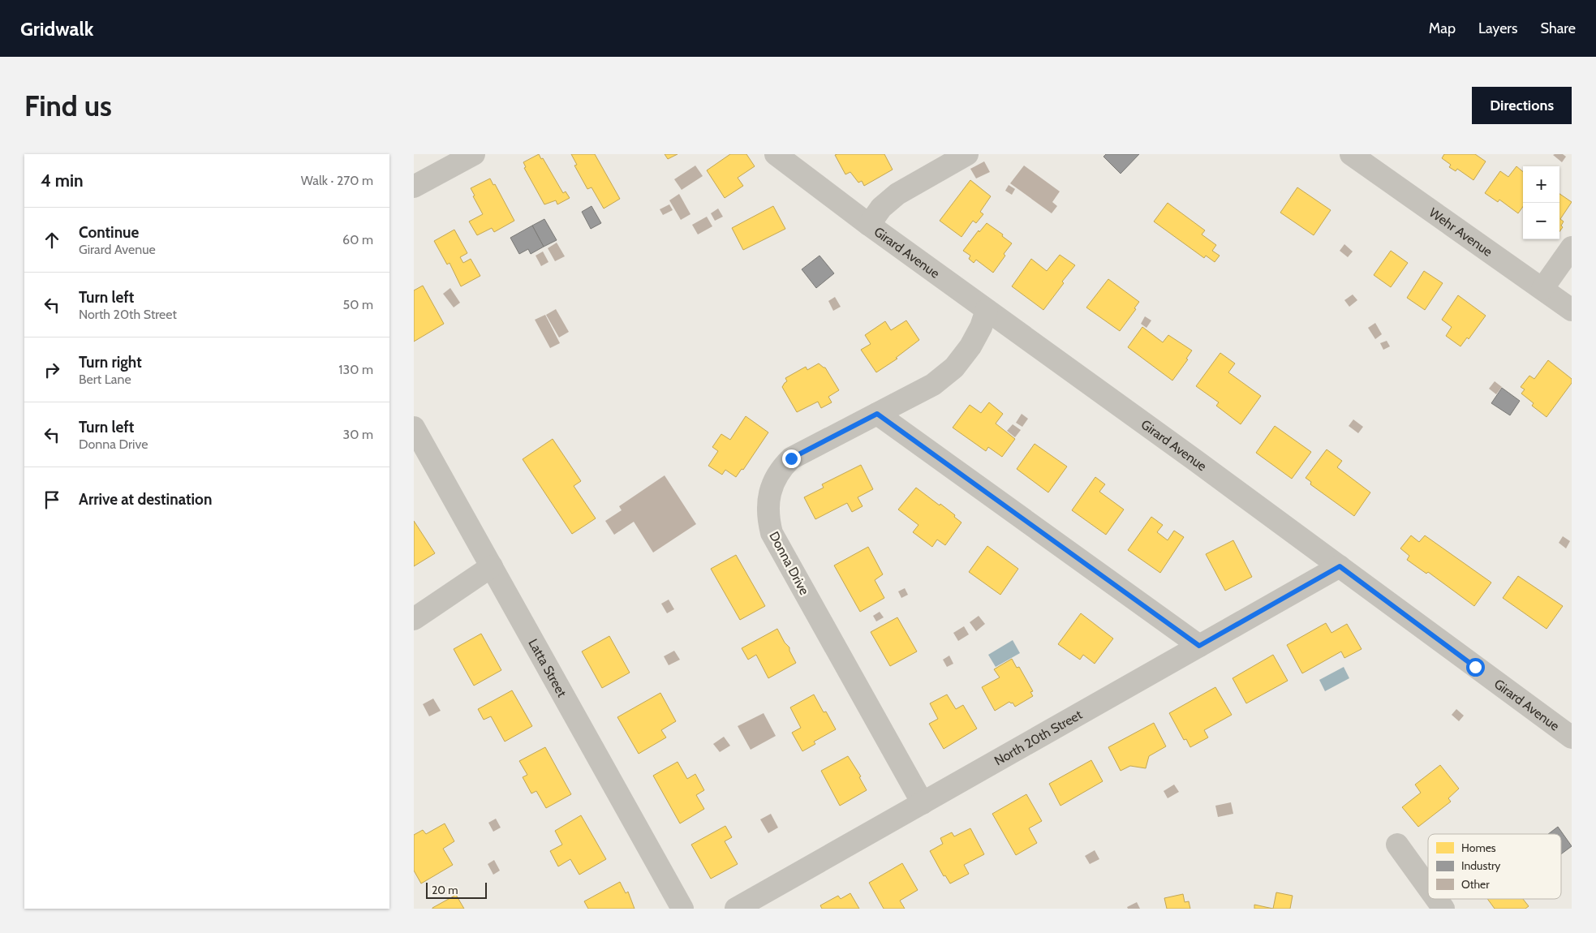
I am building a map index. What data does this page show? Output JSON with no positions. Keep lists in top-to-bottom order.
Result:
{
  "streets": {
    "street": [
      "Wehr Avenue",
      "Girard Avenue",
      "Donna Drive",
      "Latta Street",
      "North 20th Street"
    ]
  },
  "crossings": [
    ["Girard Avenue", "Donna Drive"],
    ["Girard Avenue", "North 20th Street"],
    ["Donna Drive", "North 20th Street"]
  ],
  "legend": ["Homes", "Industry", "Other"],
  "scale_bar": "20 m",
  "page": {
    "header": "Gridwalk",
    "nav": ["Map", "Layers", "Share"],
    "buttons": "Directions",
    "title": "Find us",
    "heading": ["4 min", "Walk · 270 m"],
    "map_buttons": ["+", "−"],
    "list": [
      ["Continue", "Girard Avenue", "60 m"],
      ["Turn left", "North 20th Street", "50 m"],
      ["Turn right", "Bert Lane", "130 m"],
      ["Turn left", "Donna Drive", "30 m"],
      "Arrive at destination"
    ],
    "scale": "20 m"
  }
}
